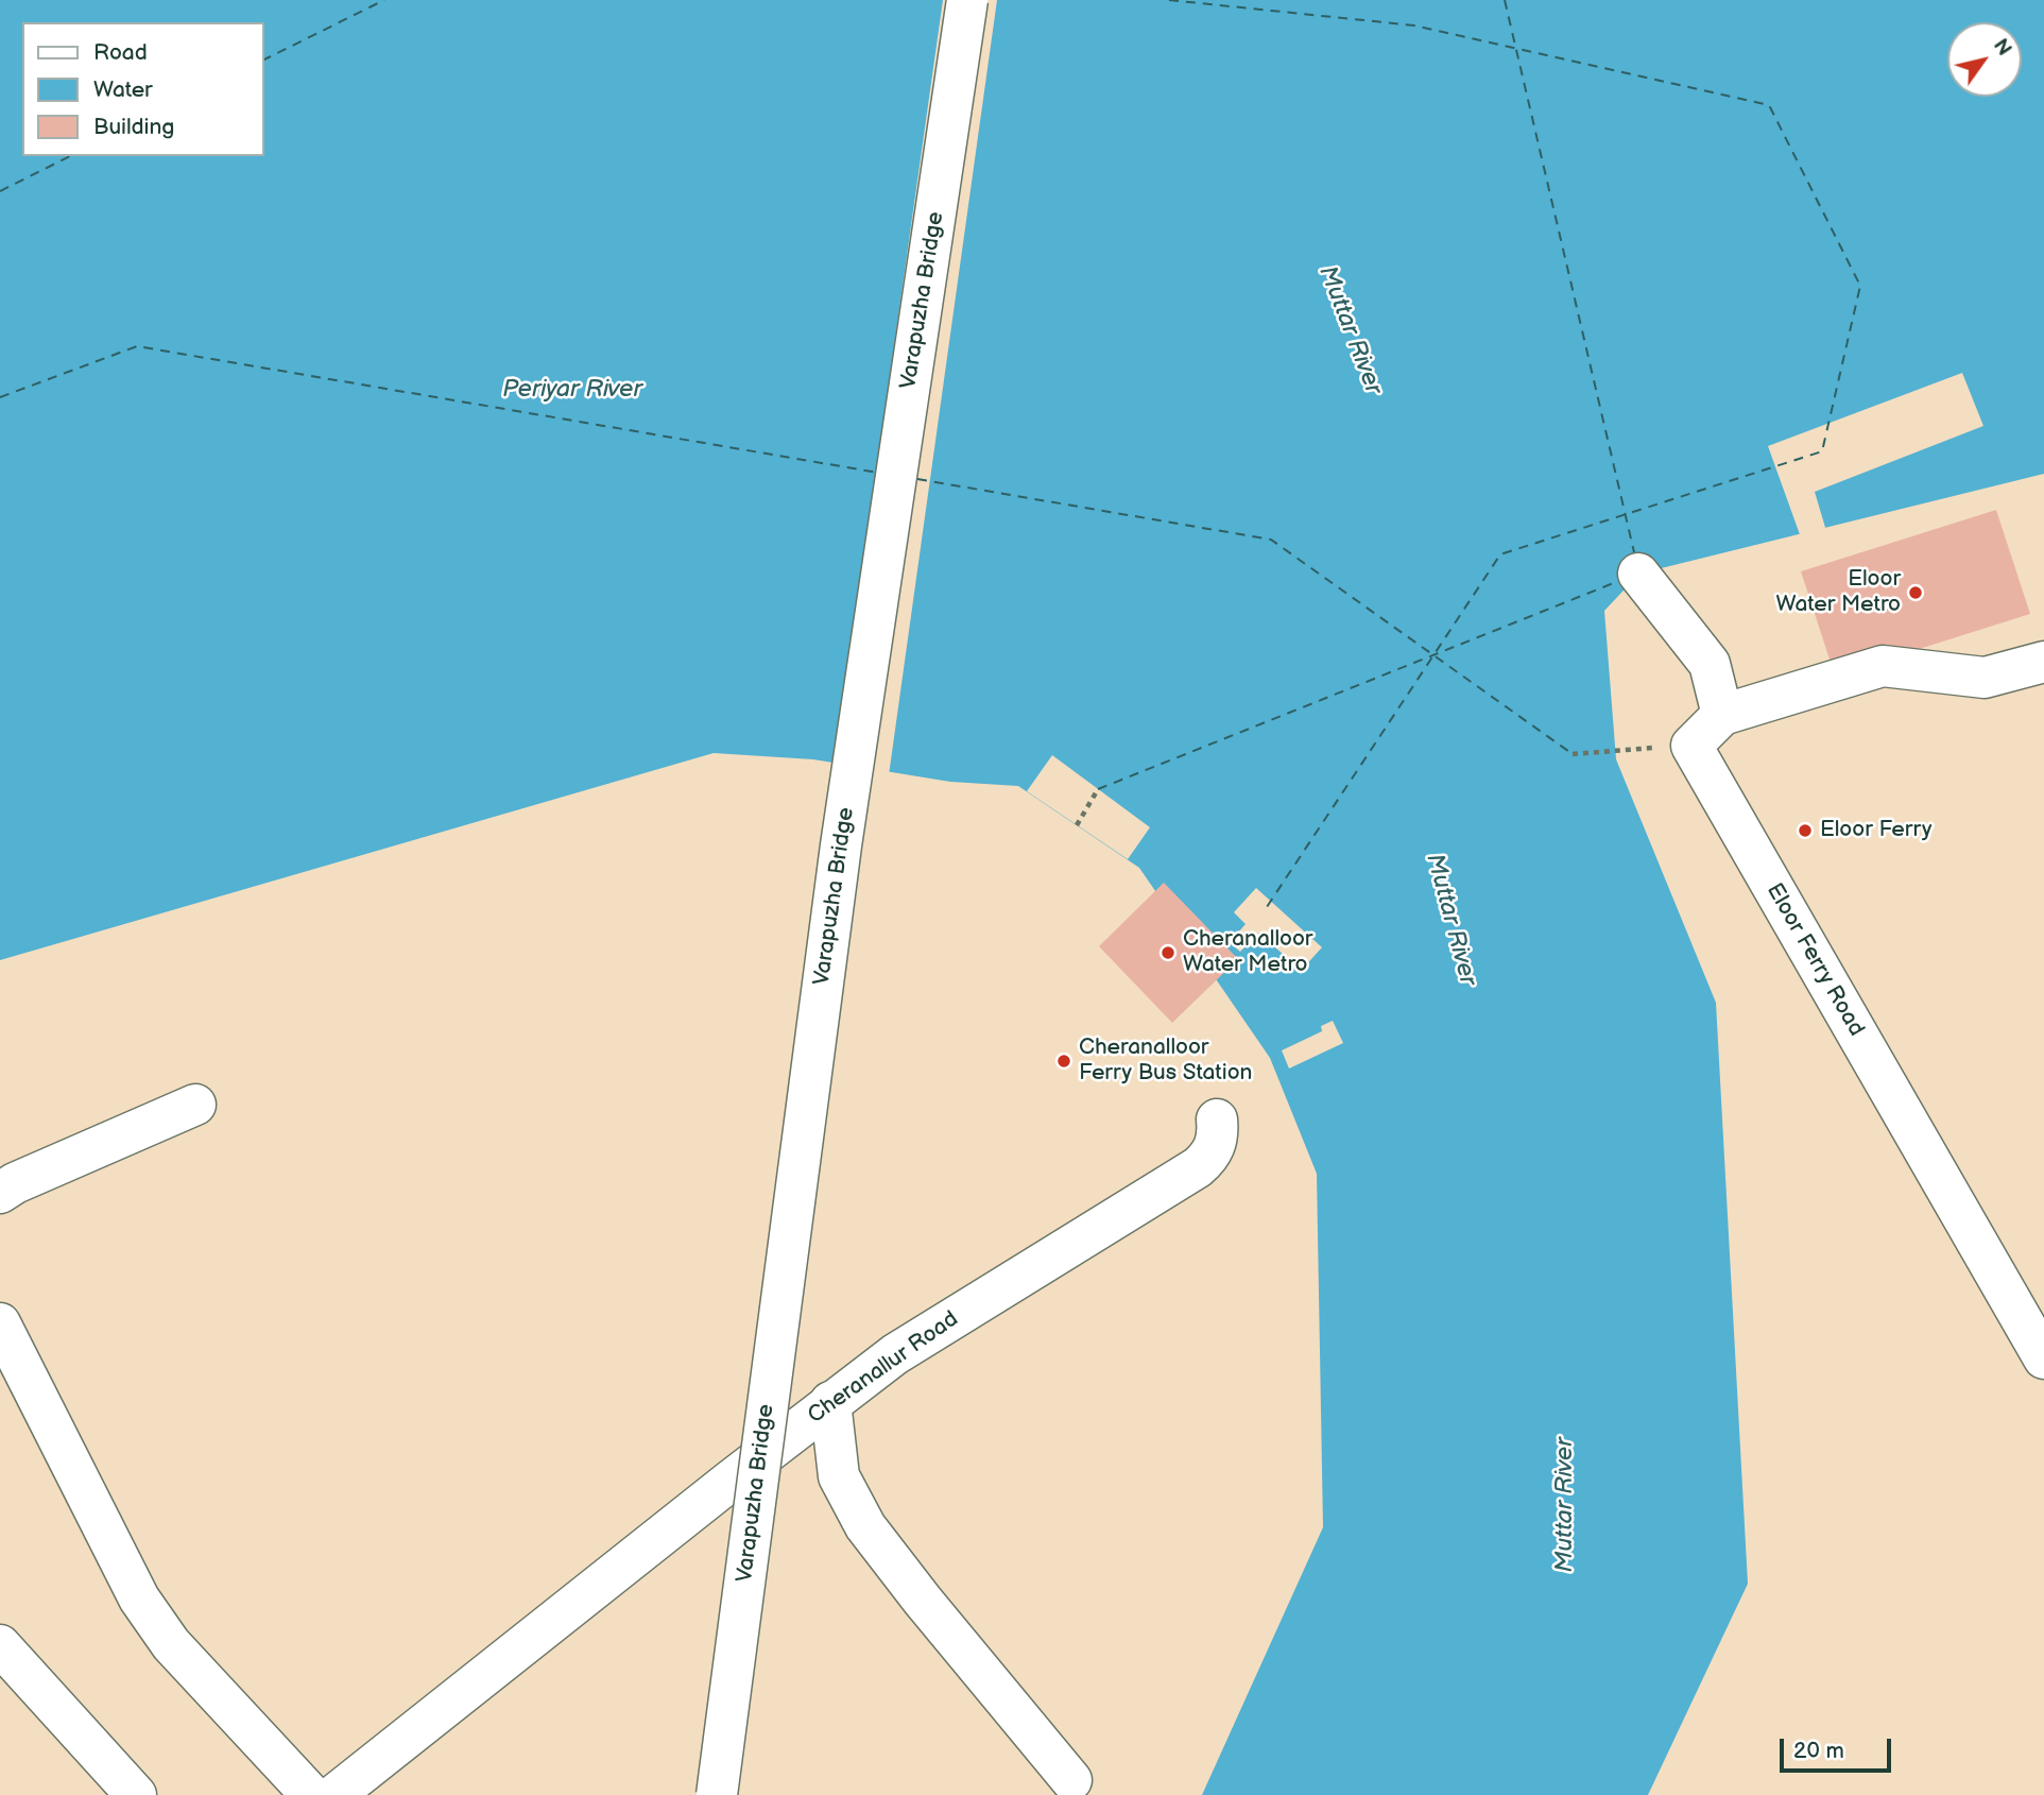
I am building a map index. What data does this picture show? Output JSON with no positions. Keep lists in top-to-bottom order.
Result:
{
  "streets": {
    "main road": ["Varapuzha Bridge", "Eloor Ferry Road", "Cheranallur Road"]
  },
  "water": ["Muttar River", "Periyar River"],
  "places": [
    "Eloor Water Metro",
    "Eloor Ferry",
    "Cheranalloor Water Metro",
    "Cheranalloor Ferry Bus Station"
  ],
  "legend": ["Road", "Water", "Building"],
  "scale_bar": "20 m",
  "north": "top right"
}
